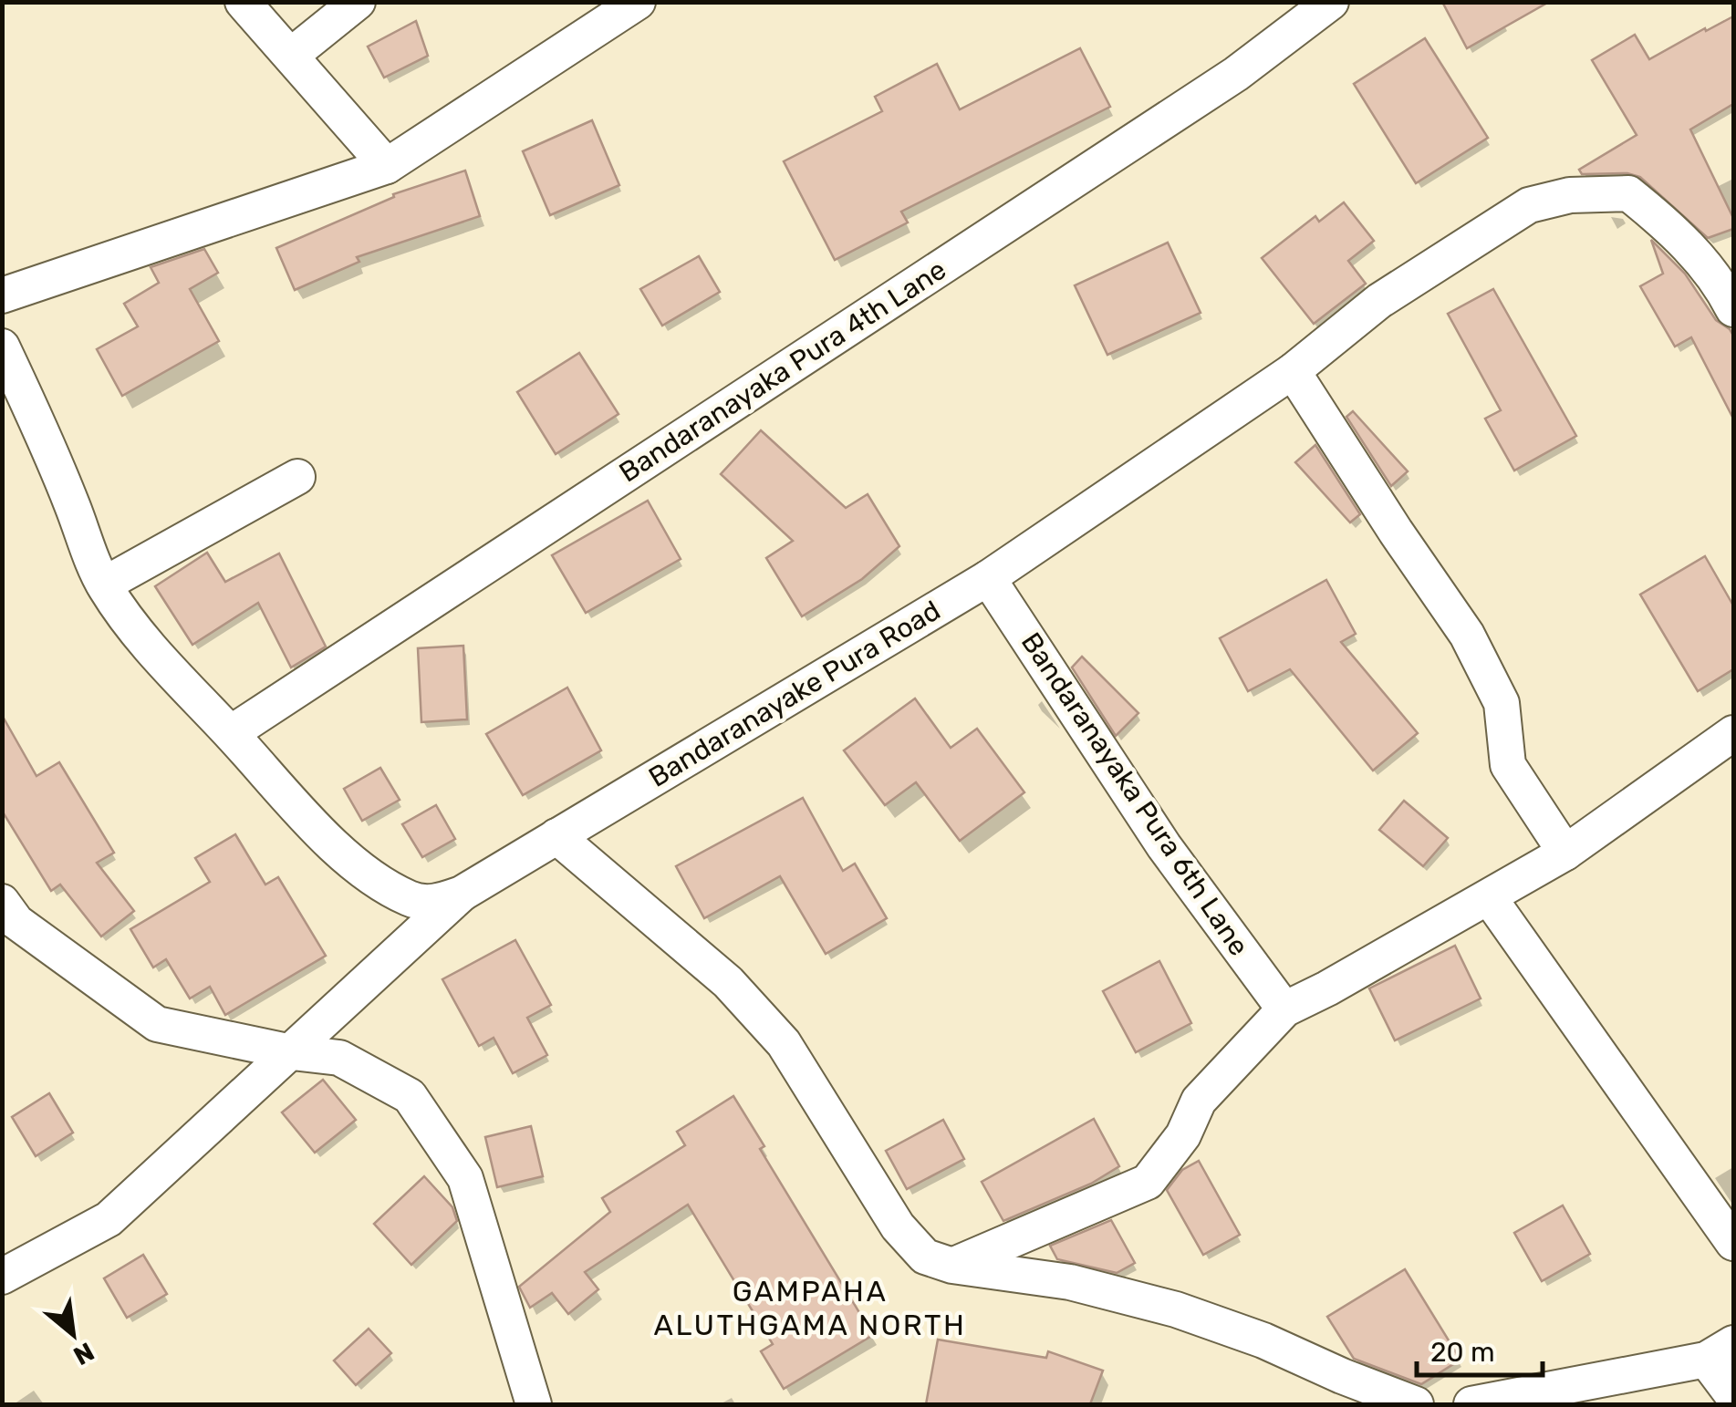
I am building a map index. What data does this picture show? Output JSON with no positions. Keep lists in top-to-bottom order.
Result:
{
  "streets": {
    "street": ["Bandaranayaka Pura 4th Lane", "Bandaranayake Pura Road", "Bandaranayaka Pura 6th Lane"]
  },
  "crossings": [
    ["Bandaranayaka Pura 4th Lane", "Bandaranayake Pura Road"],
    ["Bandaranayake Pura Road", "Bandaranayaka Pura 6th Lane"]
  ],
  "districts": ["GAMPAHA ALUTHGAMA NORTH"],
  "scale_bar": "20 m",
  "north": "bottom right"
}
